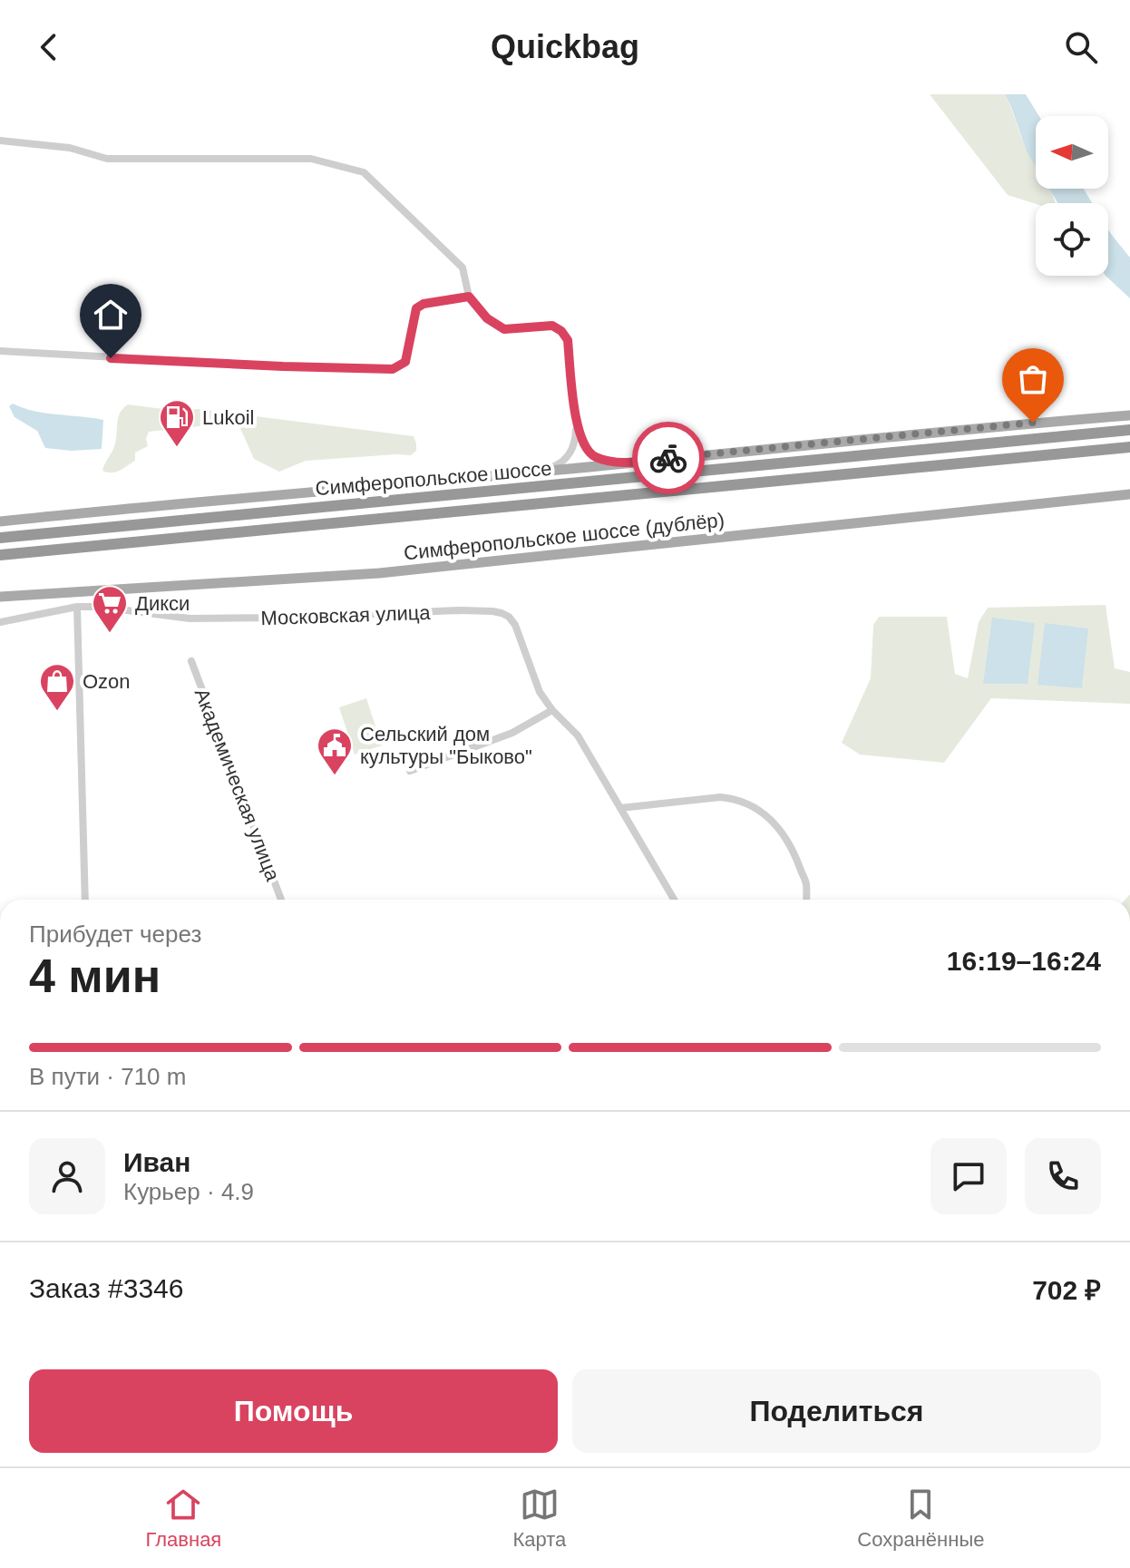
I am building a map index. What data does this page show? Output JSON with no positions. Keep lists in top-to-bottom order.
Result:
{
  "streets": {
    "highway": ["Симферопольское шоссе"],
    "main road": ["Симферопольское шоссе (дублёр)"],
    "street": ["Московская улица", "Академическая улица"]
  },
  "places": {
    "fuel station": ["Lukoil"],
    "supermarket": ["Дикси"],
    "shop": ["Ozon"],
    "public building": ["Сельский дом культуры \"Быково\""]
  },
  "north": "left",
  "page": {
    "header": "Quickbag",
    "heading": ["4 мин", "Прибудет через", "16:19–16:24"],
    "panel": [
      "Иван",
      "Курьер · 4.9",
      "Заказ #3346",
      "702 ₽"
    ],
    "bar": "В пути · 710 m",
    "buttons": ["Помощь", "Поделиться"],
    "tabs": ["Главная", "Карта", "Сохранённые"]
  }
}
